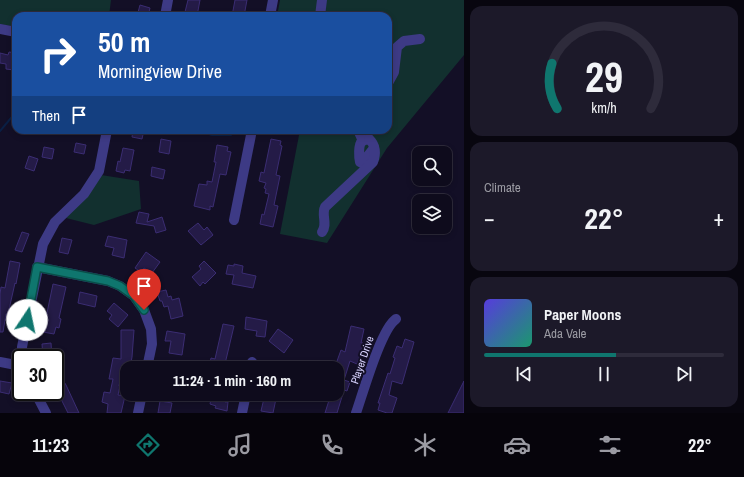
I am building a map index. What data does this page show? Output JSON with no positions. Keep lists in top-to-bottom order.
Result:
{
  "streets": {
    "street": ["Player Drive"]
  },
  "page": {
    "turn": ["50 m", "Morningview Drive"],
    "then": "Then",
    "tile": "Climate",
    "heat": ["−", "22°", "+"],
    "song": ["Paper Moons", "Ada Vale"],
    "limit": "30",
    "trip": "11:24 · 1 min · 160 m",
    "tabs": ["11:23", "22°"],
    "gauge": ["29", "km/h"]
  }
}
